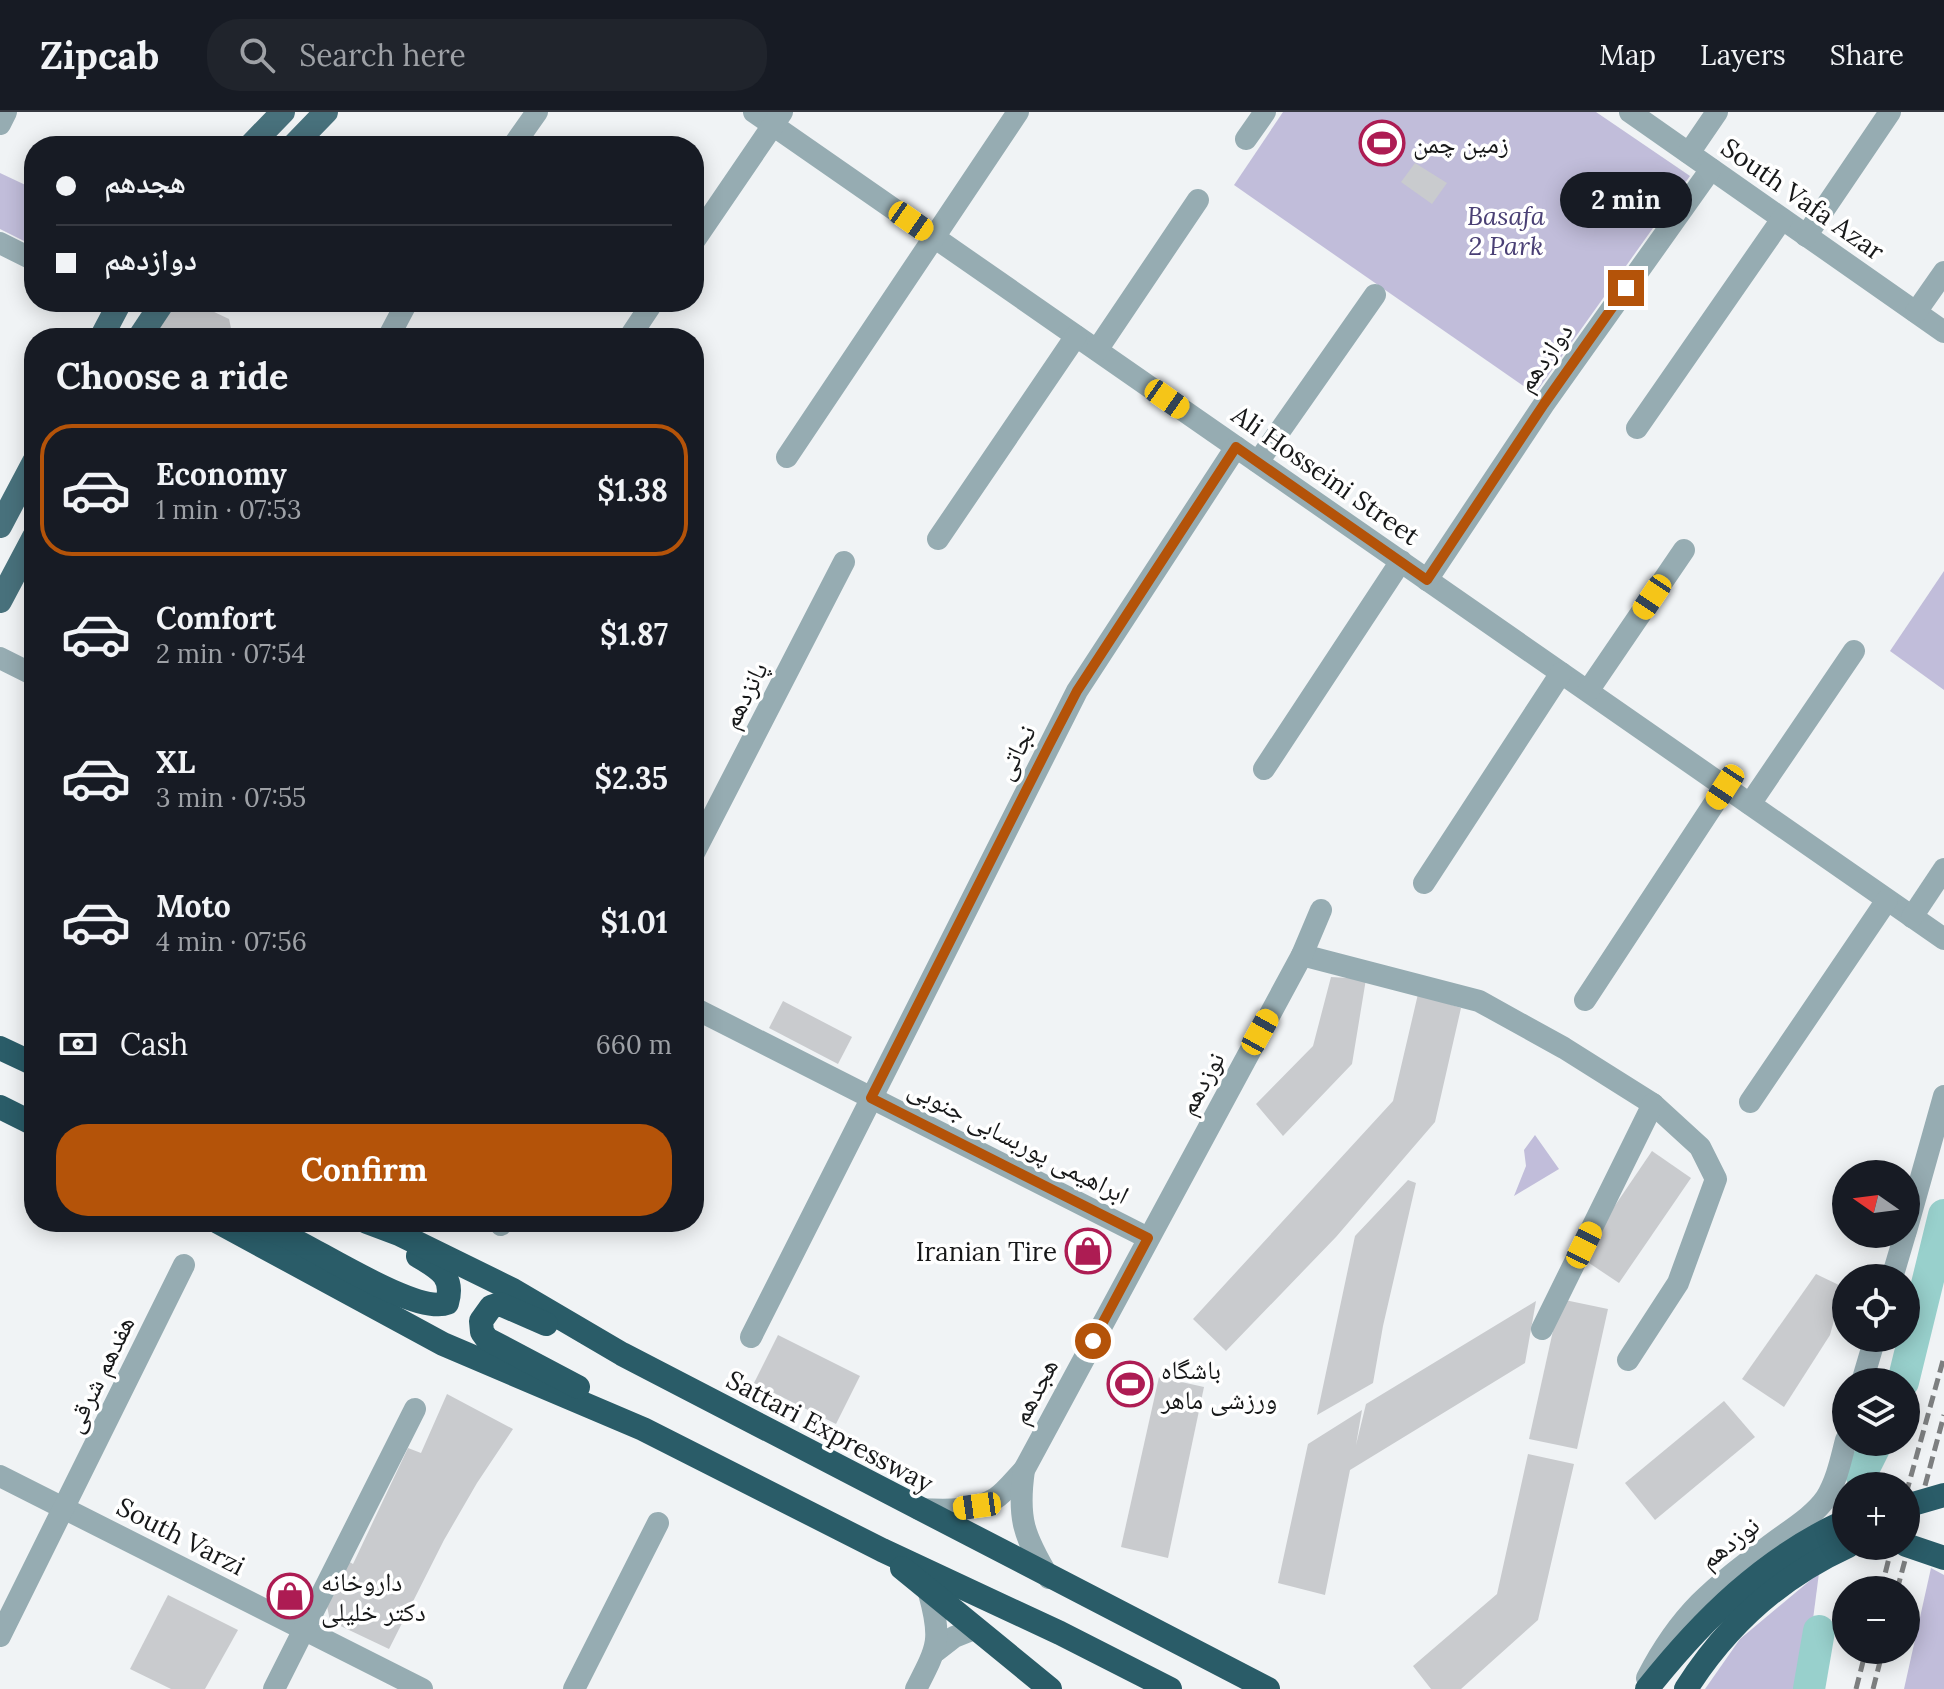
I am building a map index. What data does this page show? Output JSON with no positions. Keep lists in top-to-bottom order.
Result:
{
  "streets": {
    "highway": ["Sattari Expressway"],
    "street": [
      "South Vafa Azar",
      "دوازدهم",
      "Ali Hosseini Street",
      "پانزدهم",
      "نجاتی",
      "نوزدهم",
      "ابراهیمی پوربسابی جنوبی",
      "هفدهم شرقی",
      "هجدهم",
      "South Varzi"
    ]
  },
  "crossings": [
    ["South Vafa Azar", "دوازدهم"],
    ["دوازدهم", "Ali Hosseini Street"],
    ["Ali Hosseini Street", "نجاتی"],
    ["نجاتی", "ابراهیمی پوربسابی جنوبی"],
    ["نوزدهم", "ابراهیمی پوربسابی جنوبی"],
    ["نوزدهم", "هجدهم"],
    ["ابراهیمی پوربسابی جنوبی", "هجدهم"],
    ["هفدهم شرقی", "South Varzi"],
    ["هجدهم", "Sattari Expressway"]
  ],
  "parks": ["Basafa 2 Park"],
  "places": {
    "sports": ["زمین چمن", "باشگاه ورزشی ماهر"],
    "shop": ["Iranian Tire", "داروخانه دکتر خلیلی"]
  },
  "north": "left",
  "page": {
    "header": "Zipcab",
    "search": "Search here",
    "nav": ["Map", "Layers", "Share"],
    "banner": ["هجدهم", "دوازدهم"],
    "bubble": "2 min",
    "heading": "Choose a ride",
    "list": [
      {
        "name": "Economy",
        "note": "1 min · 07:53",
        "value": "$1.38"
      },
      {
        "name": "Comfort",
        "note": "2 min · 07:54",
        "value": "$1.87"
      },
      {
        "name": "XL",
        "note": "3 min · 07:55",
        "value": "$2.35"
      },
      {
        "name": "Moto",
        "note": "4 min · 07:56",
        "value": "$1.01"
      }
    ],
    "pay": ["Cash", "660 m"],
    "buttons": "Confirm",
    "map_buttons": ["+", "−"]
  }
}
